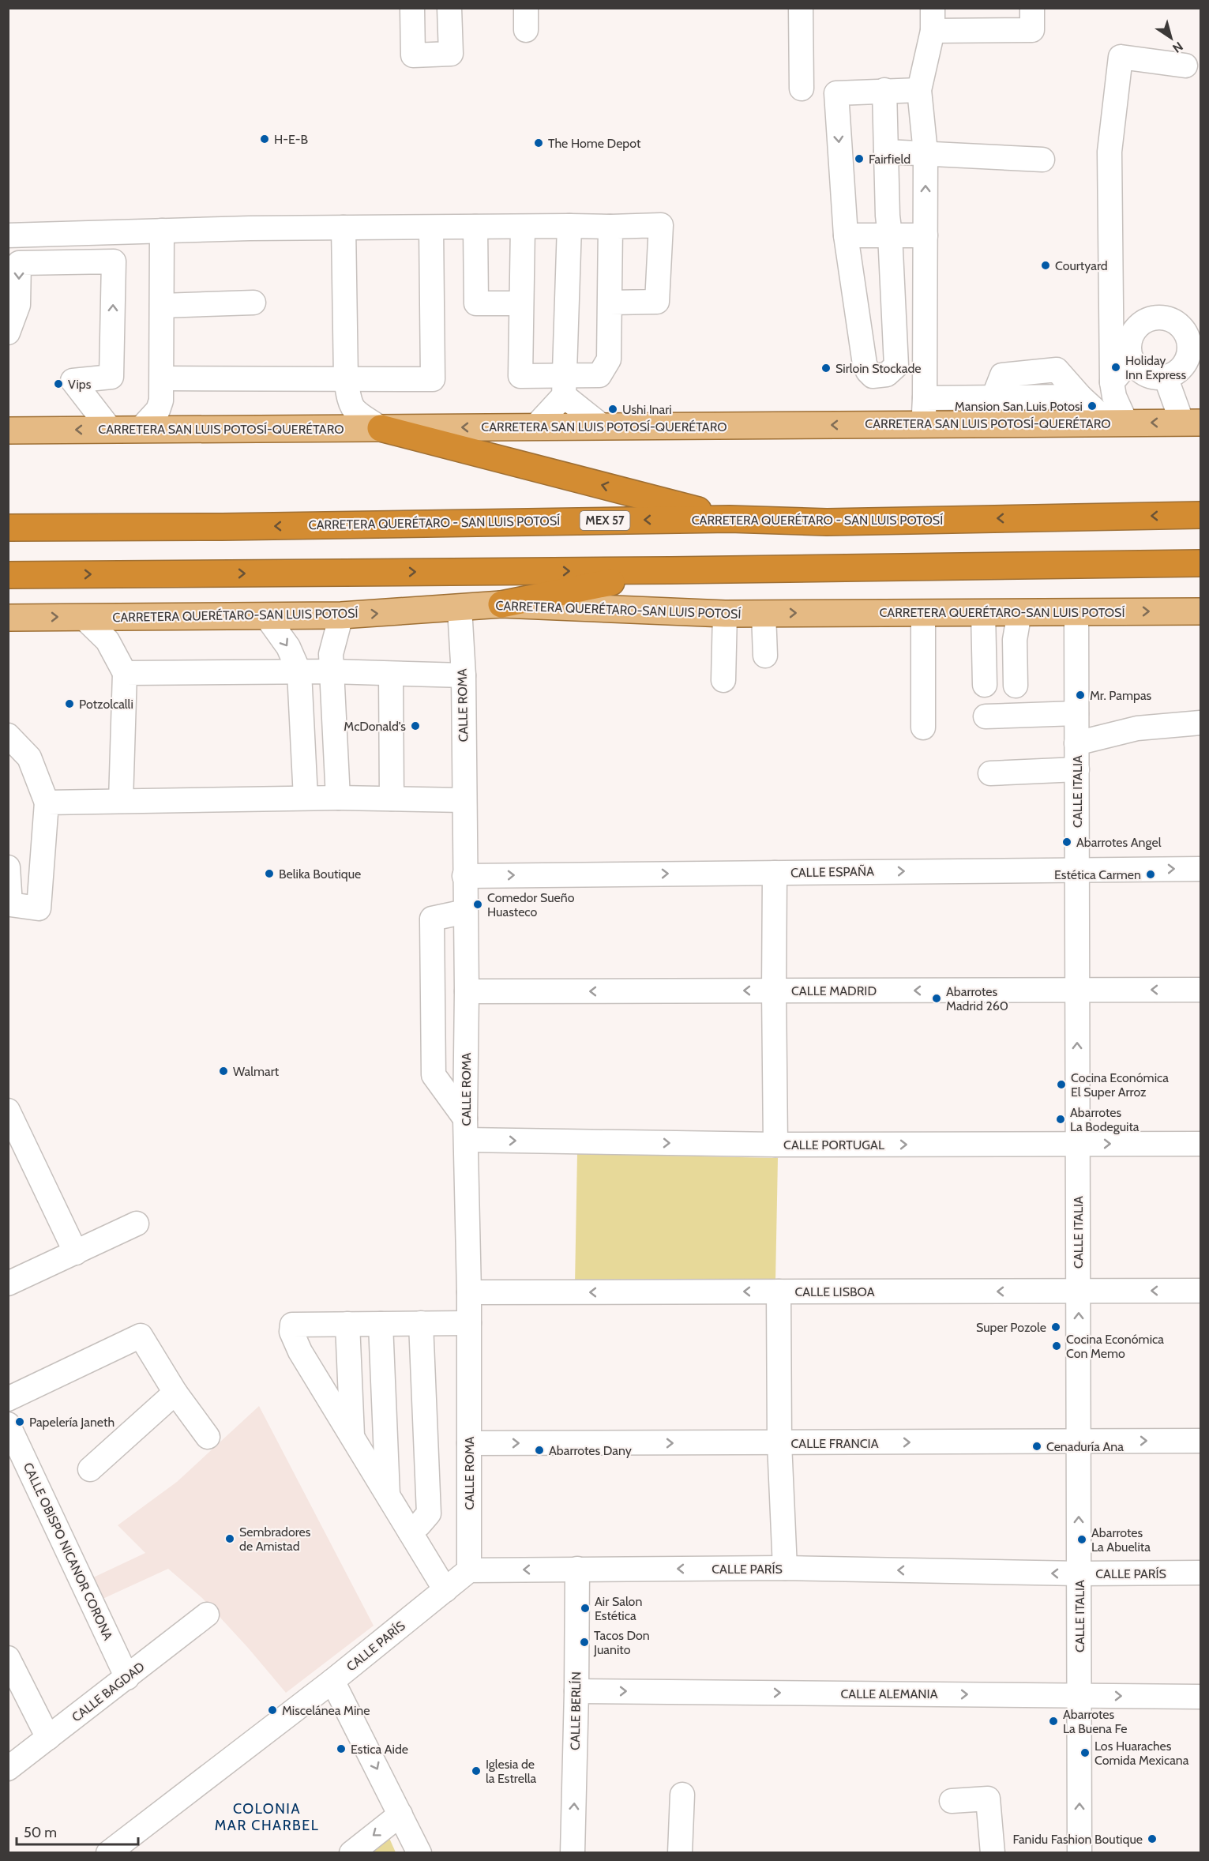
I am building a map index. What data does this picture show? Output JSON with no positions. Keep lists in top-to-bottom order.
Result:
{
  "streets": {
    "highway": ["CARRETERA QUERÉTARO - SAN LUIS POTOSÍ", "MEX 57"],
    "main road": ["CARRETERA SAN LUIS POTOSÍ-QUERÉTARO", "CARRETERA QUERÉTARO-SAN LUIS POTOSÍ"],
    "street": [
      "CALLE ROMA",
      "CALLE ITALIA",
      "CALLE ESPAÑA",
      "CALLE MADRID",
      "CALLE PORTUGAL",
      "CALLE LISBOA",
      "CALLE FRANCIA",
      "CALLE OBISPO NICANOR CORONA",
      "CALLE PARÍS",
      "CALLE BAGDAD",
      "CALLE ALEMANIA",
      "CALLE BERLÍN"
    ]
  },
  "crossings": [
    ["CARRETERA QUERÉTARO-SAN LUIS POTOSÍ", "CALLE ROMA"],
    ["CARRETERA QUERÉTARO-SAN LUIS POTOSÍ", "CALLE ITALIA"],
    ["CALLE ROMA", "CALLE ESPAÑA"],
    ["CALLE ROMA", "CALLE MADRID"],
    ["CALLE ROMA", "CALLE PORTUGAL"],
    ["CALLE ROMA", "CALLE LISBOA"],
    ["CALLE ROMA", "CALLE FRANCIA"],
    ["CALLE ROMA", "CALLE PARÍS"],
    ["CALLE ITALIA", "CALLE ESPAÑA"],
    ["CALLE ITALIA", "CALLE MADRID"],
    ["CALLE ITALIA", "CALLE PORTUGAL"],
    ["CALLE ITALIA", "CALLE LISBOA"],
    ["CALLE ITALIA", "CALLE FRANCIA"],
    ["CALLE ITALIA", "CALLE PARÍS"],
    ["CALLE ITALIA", "CALLE ALEMANIA"],
    ["CALLE OBISPO NICANOR CORONA", "CALLE BAGDAD"],
    ["CALLE PARÍS", "CALLE BERLÍN"],
    ["CALLE ALEMANIA", "CALLE BERLÍN"]
  ],
  "one_way": [
    "CARRETERA SAN LUIS POTOSÍ-QUERÉTARO",
    "CARRETERA QUERÉTARO-SAN LUIS POTOSÍ",
    "CALLE ITALIA",
    "CALLE MADRID",
    "CALLE PORTUGAL",
    "CALLE LISBOA",
    "CALLE FRANCIA",
    "CALLE PARÍS",
    "CALLE ALEMANIA"
  ],
  "districts": ["COLONIA MAR CHARBEL"],
  "places": [
    "H-E-B",
    "The Home Depot",
    "Fairfield",
    "Courtyard",
    "Holiday Inn Express",
    "Sirloin Stockade",
    "Vips",
    "Mansion San Luis Potosi",
    "Ushi Inari",
    "Mr. Pampas",
    "Potzolcalli",
    "McDonald's",
    "Abarrotes Angel",
    "Belika Boutique",
    "Estética Carmen",
    "Comedor Sueño Huasteco",
    "Abarrotes Madrid 260",
    "Walmart",
    "Cocina Económica El Super Arroz",
    "Abarrotes La Bodeguita",
    "Super Pozole",
    "Cocina Económica Con Memo",
    "Papelería Janeth",
    "Cenaduría Ana",
    "Abarrotes Dany",
    "Sembradores de Amistad",
    "Abarrotes La Abuelita",
    "Air Salon Estética",
    "Tacos Don Juanito",
    "Miscelánea Mine",
    "Abarrotes La Buena Fe",
    "Estica Aide",
    "Los Huaraches Comida Mexicana",
    "Iglesia de la Estrella",
    "Fanidu Fashion Boutique"
  ],
  "scale_bar": "50 m",
  "north": "bottom right"
}
